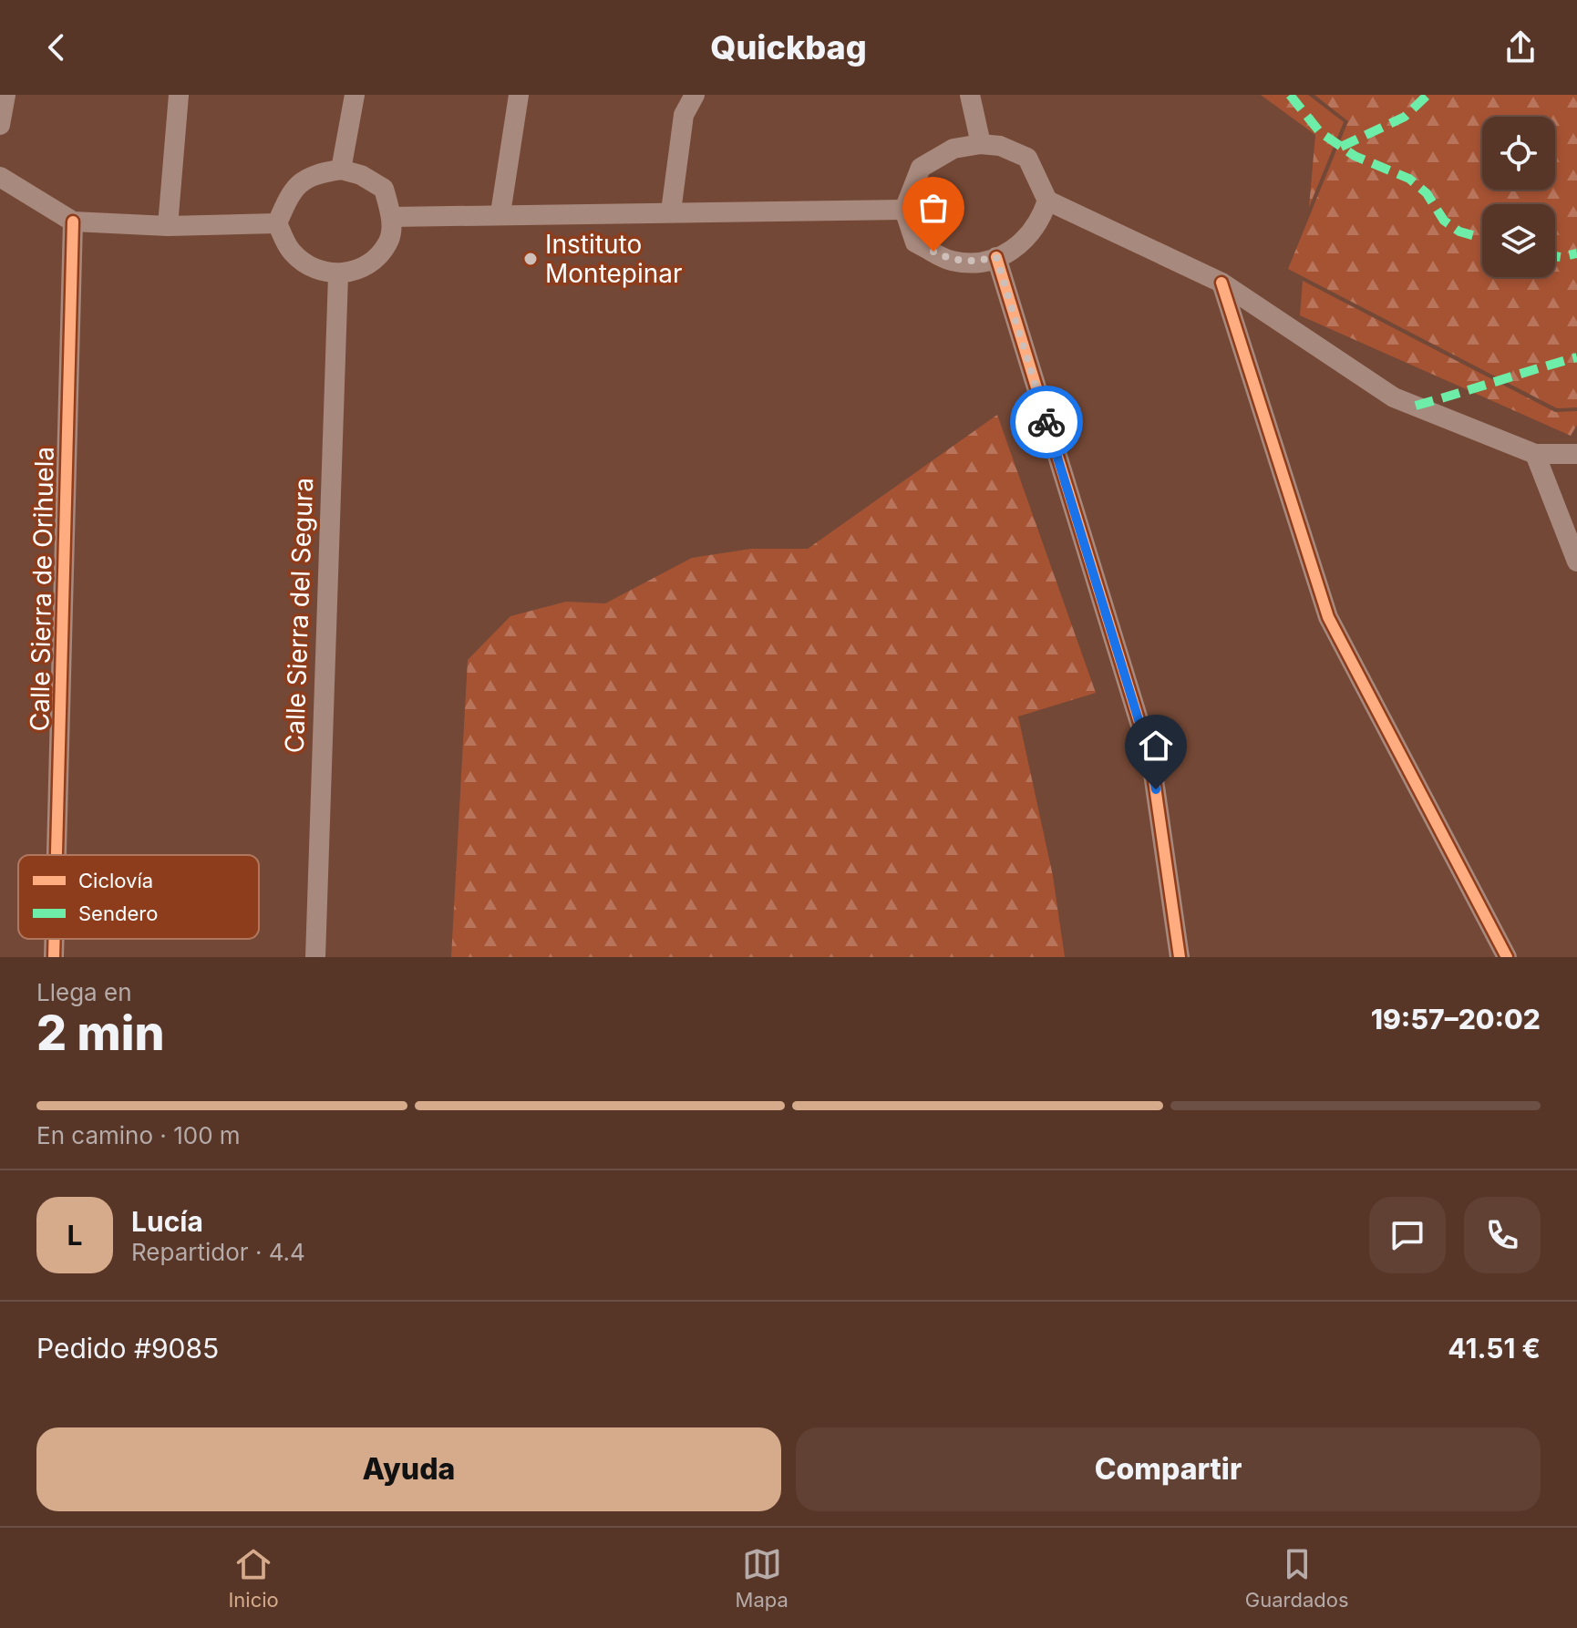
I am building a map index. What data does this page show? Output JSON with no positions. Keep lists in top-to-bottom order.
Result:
{
  "streets": {
    "street": ["Calle Sierra de Orihuela", "Calle Sierra del Segura"]
  },
  "places": ["Instituto Montepinar"],
  "legend": ["Ciclovía", "Sendero"],
  "page": {
    "header": "Quickbag",
    "heading": ["2 min", "Llega en", "19:57–20:02"],
    "panel": [
      "Lucía",
      "Repartidor · 4.4",
      "Pedido #9085",
      "41.51 €"
    ],
    "bar": "En camino · 100 m",
    "round": "L",
    "buttons": ["Ayuda", "Compartir"],
    "tabs": ["Inicio", "Mapa", "Guardados"]
  }
}
